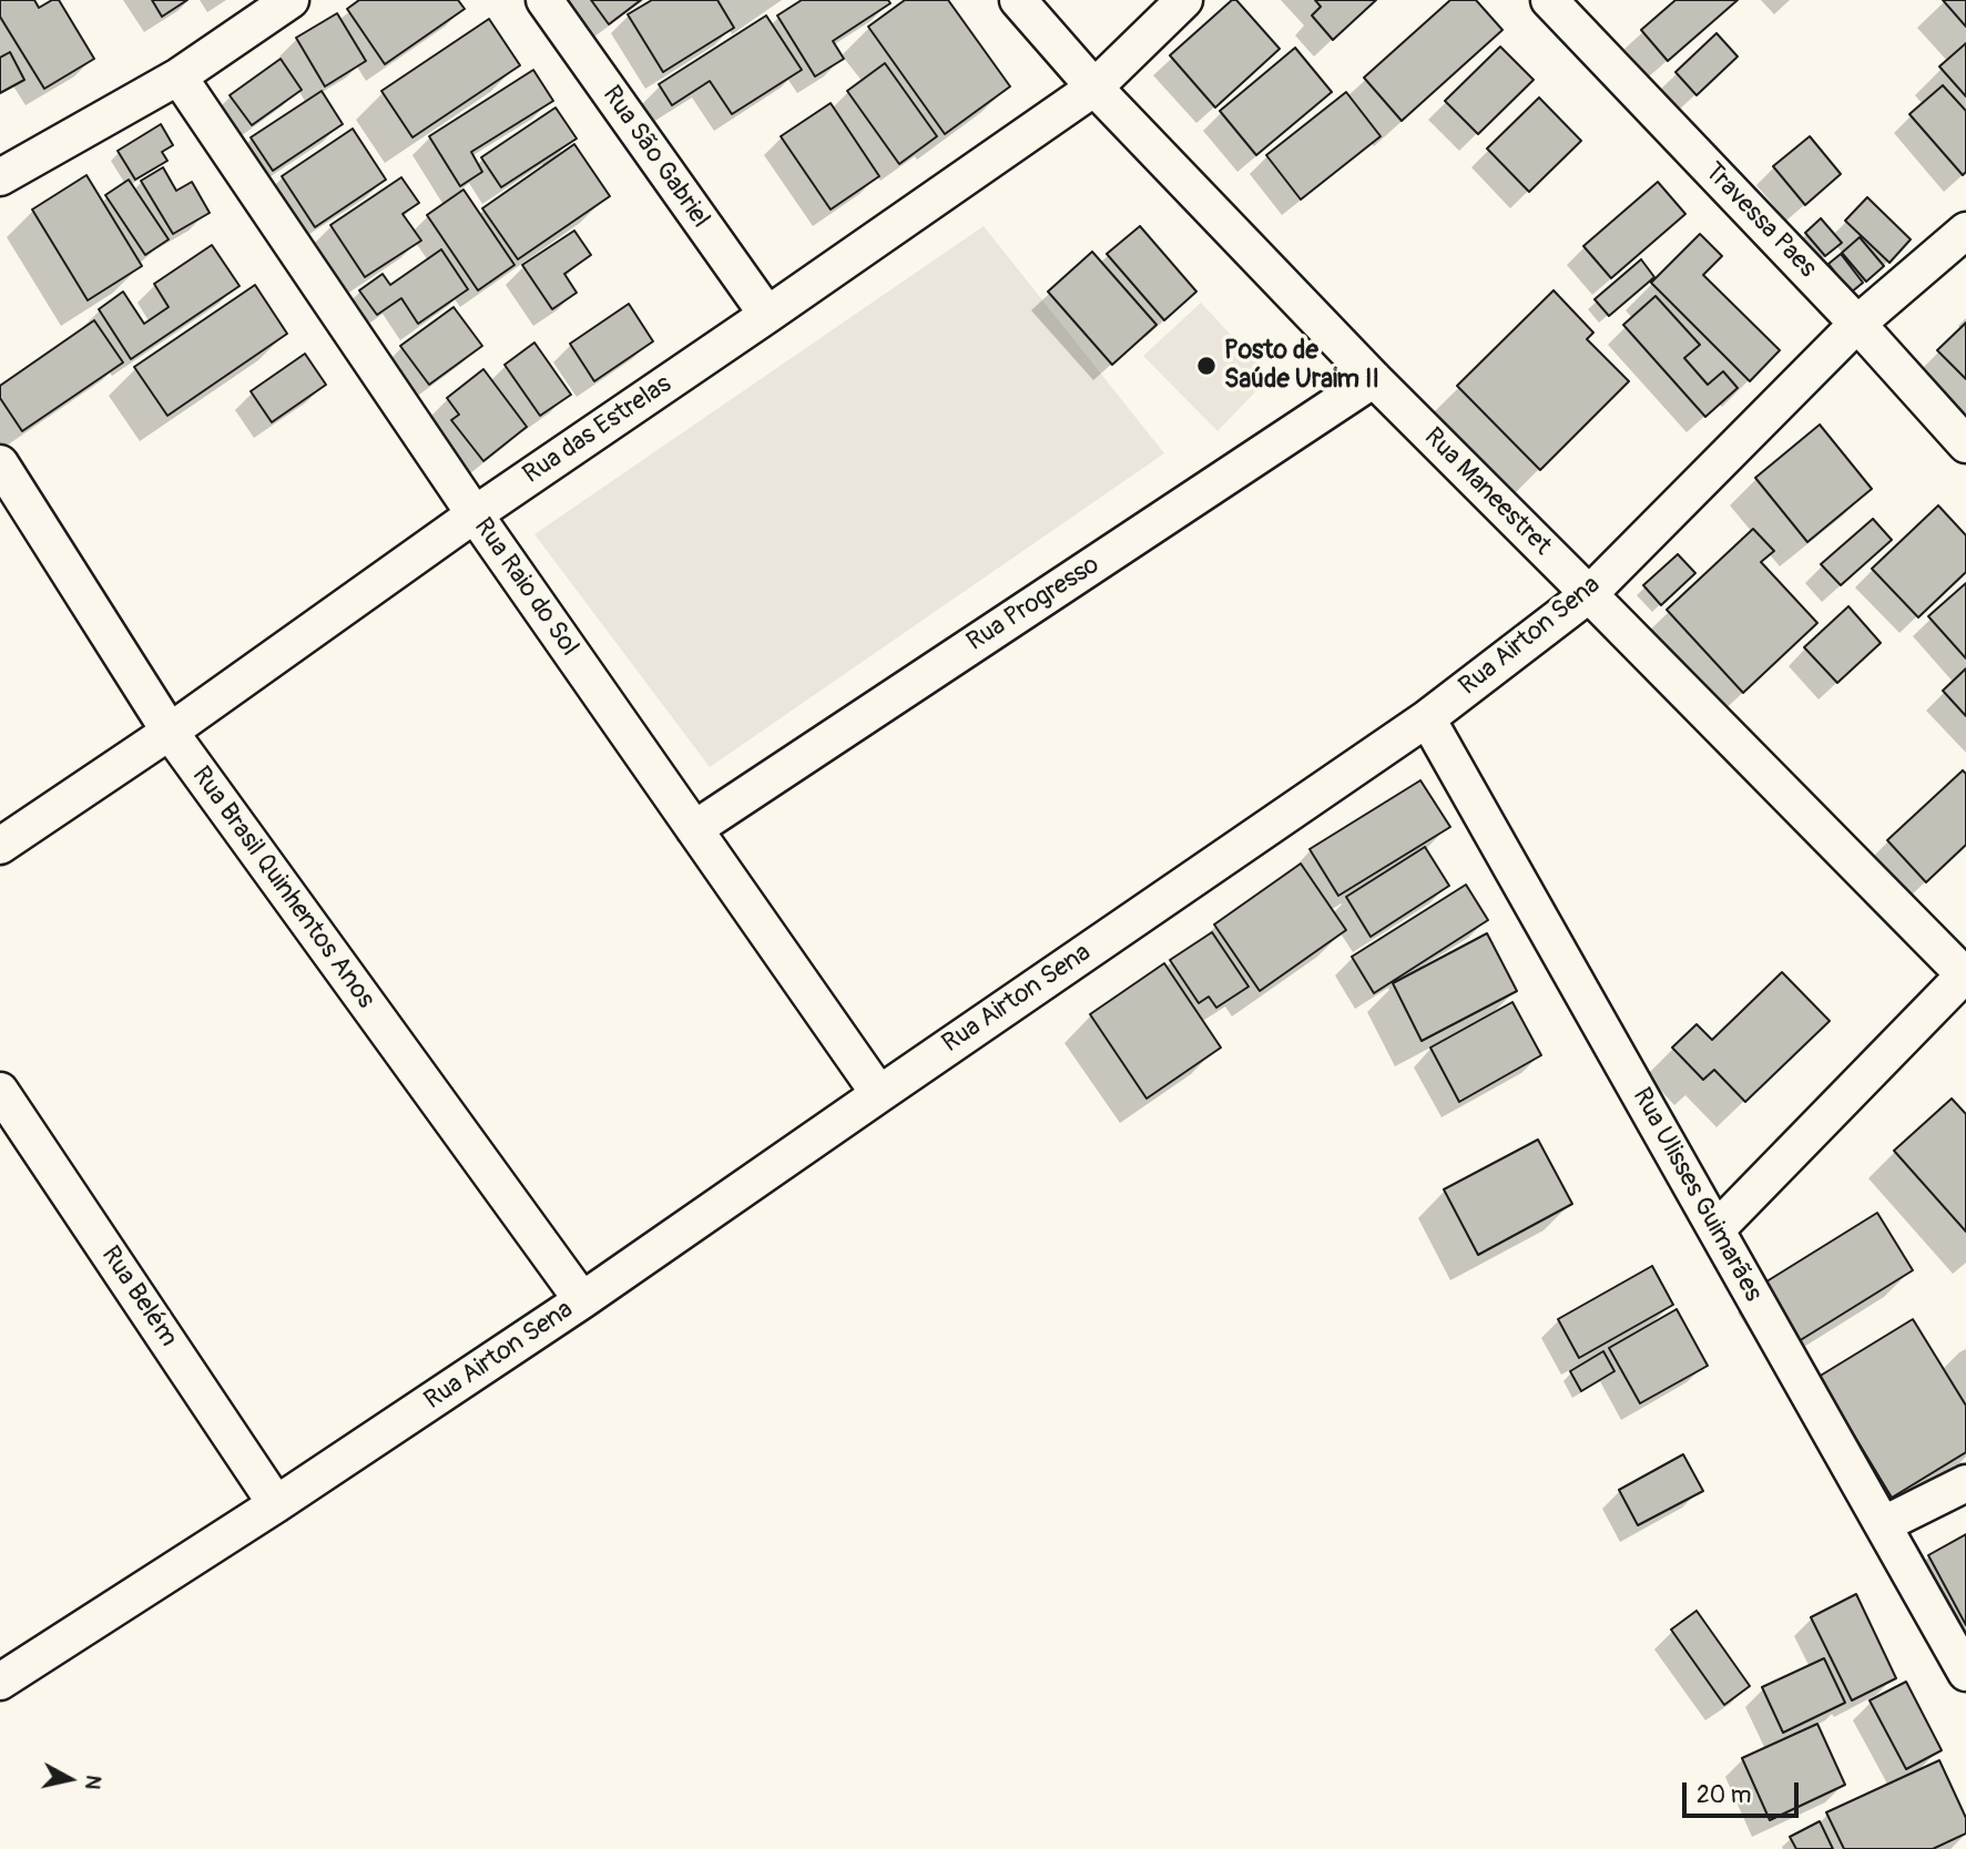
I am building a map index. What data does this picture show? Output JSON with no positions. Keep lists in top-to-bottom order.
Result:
{
  "streets": {
    "street": [
      "Rua São Gabriel",
      "Travessa Paes",
      "Rua das Estrelas",
      "Rua Maneestret",
      "Rua Raio do Sol",
      "Rua Progresso",
      "Rua Airton Sena",
      "Rua Brasil Quinhentos Anos",
      "Rua Ulisses Guimarães",
      "Rua Belém"
    ]
  },
  "crossings": [
    ["Rua São Gabriel", "Rua das Estrelas"],
    ["Travessa Paes", "Rua Airton Sena"],
    ["Rua das Estrelas", "Rua Maneestret"],
    ["Rua das Estrelas", "Rua Raio do Sol"],
    ["Rua das Estrelas", "Rua Brasil Quinhentos Anos"],
    ["Rua Maneestret", "Rua Progresso"],
    ["Rua Maneestret", "Rua Airton Sena"],
    ["Rua Raio do Sol", "Rua Progresso"],
    ["Rua Raio do Sol", "Rua Airton Sena"],
    ["Rua Airton Sena", "Rua Brasil Quinhentos Anos"],
    ["Rua Airton Sena", "Rua Ulisses Guimarães"],
    ["Rua Airton Sena", "Rua Belém"]
  ],
  "places": ["Posto de Saúde Uraim II"],
  "scale_bar": "20 m",
  "north": "right"
}
